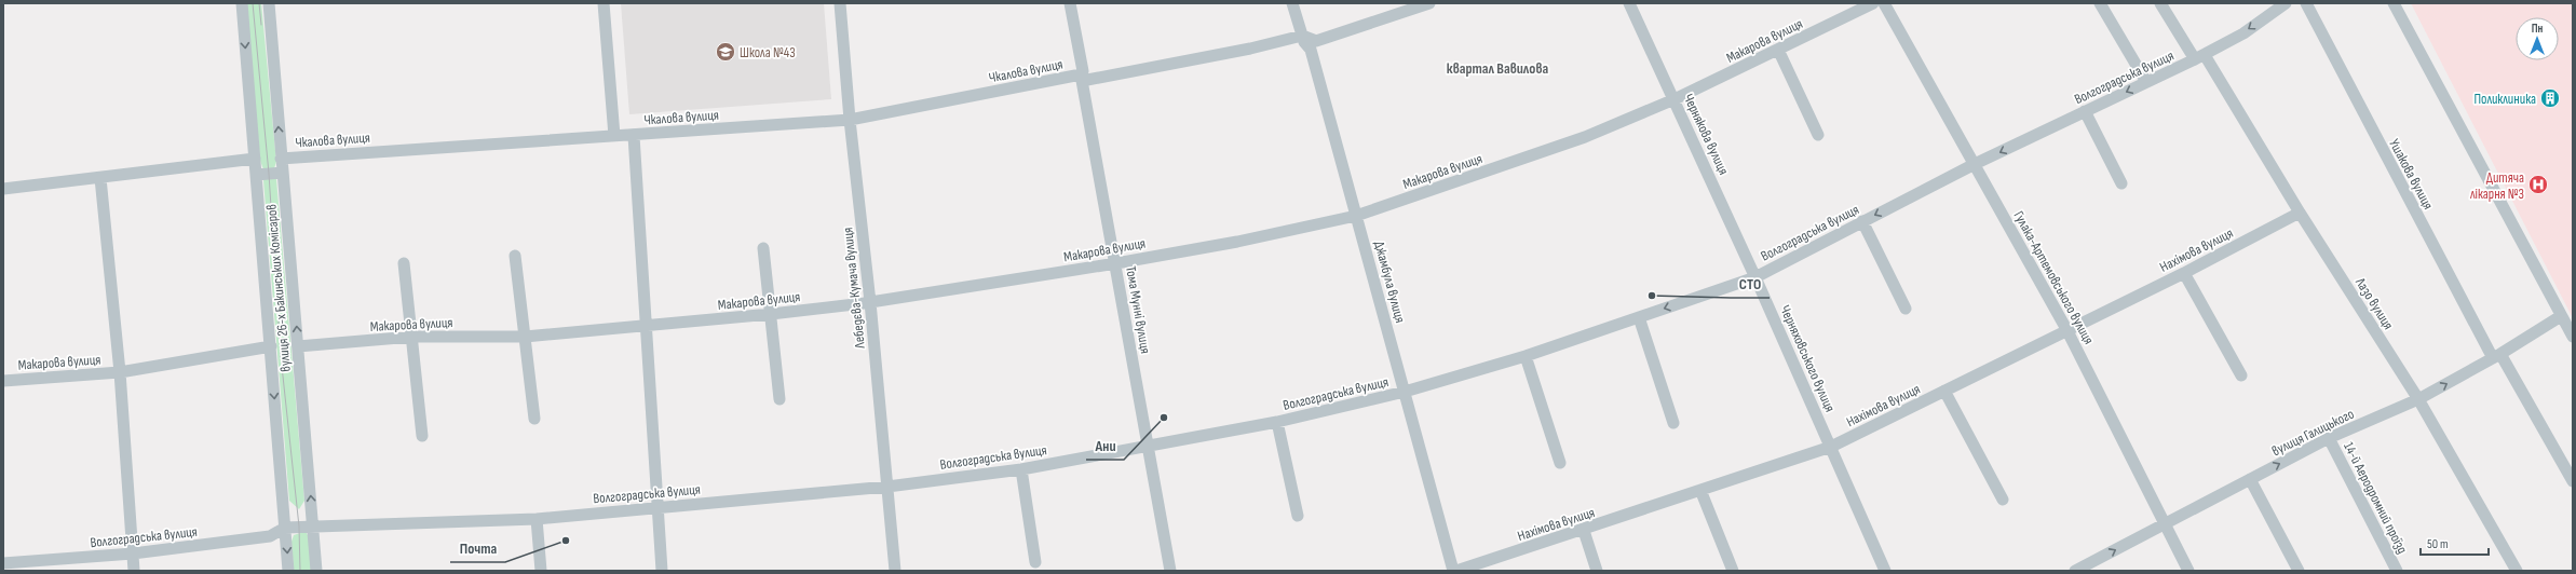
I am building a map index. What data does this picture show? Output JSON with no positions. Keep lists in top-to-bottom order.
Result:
{
  "streets": {
    "street": [
      "Макарова вулиця",
      "Чкалова вулиця",
      "Волгоградська вулиця",
      "Чернякова вулиця",
      "Ушакова вулиця",
      "Нахімова вулиця",
      "Гулака-Артемовського вулиця",
      "Джамбула вулиця",
      "вулиця 26-х Бакинських Комісаров",
      "Лебедєва-Кумача вулиця",
      "Лазо вулиця",
      "Тома Мунні вулиця",
      "Черняховського вулиця",
      "вулиця Галицького",
      "14-й Аеродромний проїзд"
    ]
  },
  "crossings": [
    ["Макарова вулиця", "Чернякова вулиця"],
    ["Макарова вулиця", "Джамбула вулиця"],
    ["Макарова вулиця", "вулиця 26-х Бакинських Комісаров"],
    ["Макарова вулиця", "Лебедєва-Кумача вулиця"],
    ["Макарова вулиця", "Тома Мунні вулиця"],
    ["Чкалова вулиця", "Джамбула вулиця"],
    ["Чкалова вулиця", "вулиця 26-х Бакинських Комісаров"],
    ["Чкалова вулиця", "Лебедєва-Кумача вулиця"],
    ["Чкалова вулиця", "Тома Мунні вулиця"],
    ["Волгоградська вулиця", "Чернякова вулиця"],
    ["Волгоградська вулиця", "Гулака-Артемовського вулиця"],
    ["Волгоградська вулиця", "Джамбула вулиця"],
    ["Волгоградська вулиця", "вулиця 26-х Бакинських Комісаров"],
    ["Волгоградська вулиця", "Лебедєва-Кумача вулиця"],
    ["Волгоградська вулиця", "Лазо вулиця"],
    ["Волгоградська вулиця", "Тома Мунні вулиця"],
    ["Волгоградська вулиця", "Черняховського вулиця"],
    ["Чернякова вулиця", "Черняховського вулиця"],
    ["Ушакова вулиця", "вулиця Галицького"],
    ["Нахімова вулиця", "Гулака-Артемовського вулиця"],
    ["Нахімова вулиця", "Лазо вулиця"],
    ["Нахімова вулиця", "Черняховського вулиця"],
    ["Гулака-Артемовського вулиця", "вулиця Галицького"],
    ["Лазо вулиця", "вулиця Галицького"],
    ["вулиця Галицького", "14-й Аеродромний проїзд"]
  ],
  "one_way": ["вулиця Галицького"],
  "districts": ["квартал Вавилова"],
  "places": {
    "school or university": ["Школа №43"],
    "building": ["Поликлиника"],
    "hospital": ["Дитяча лікарня №3"],
    "other": ["СТО", "Ани", "Почта"]
  },
  "scale_bar": "50 m",
  "north": "top"
}
